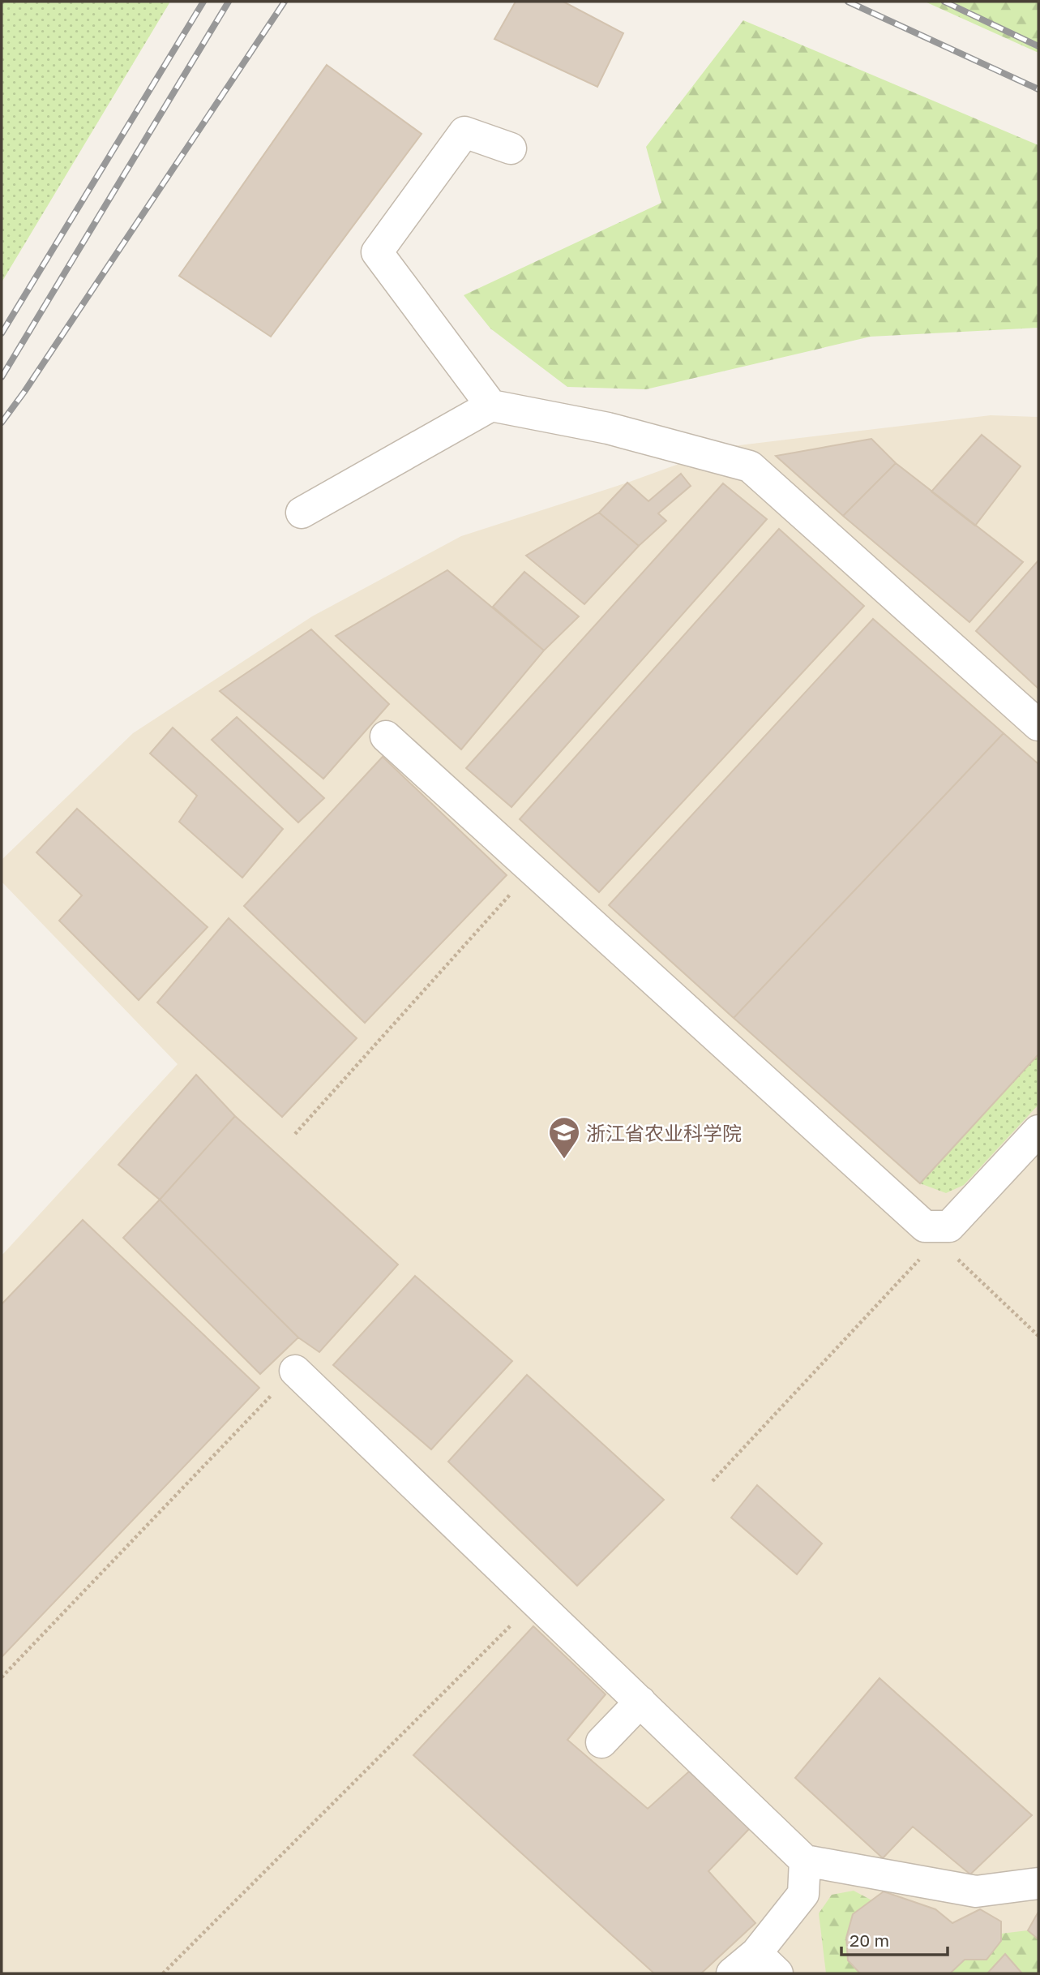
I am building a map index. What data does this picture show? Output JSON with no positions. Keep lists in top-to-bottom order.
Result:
{
  "places": {
    "school or university": ["浙江省农业科学院"]
  },
  "scale_bar": "20 m"
}
